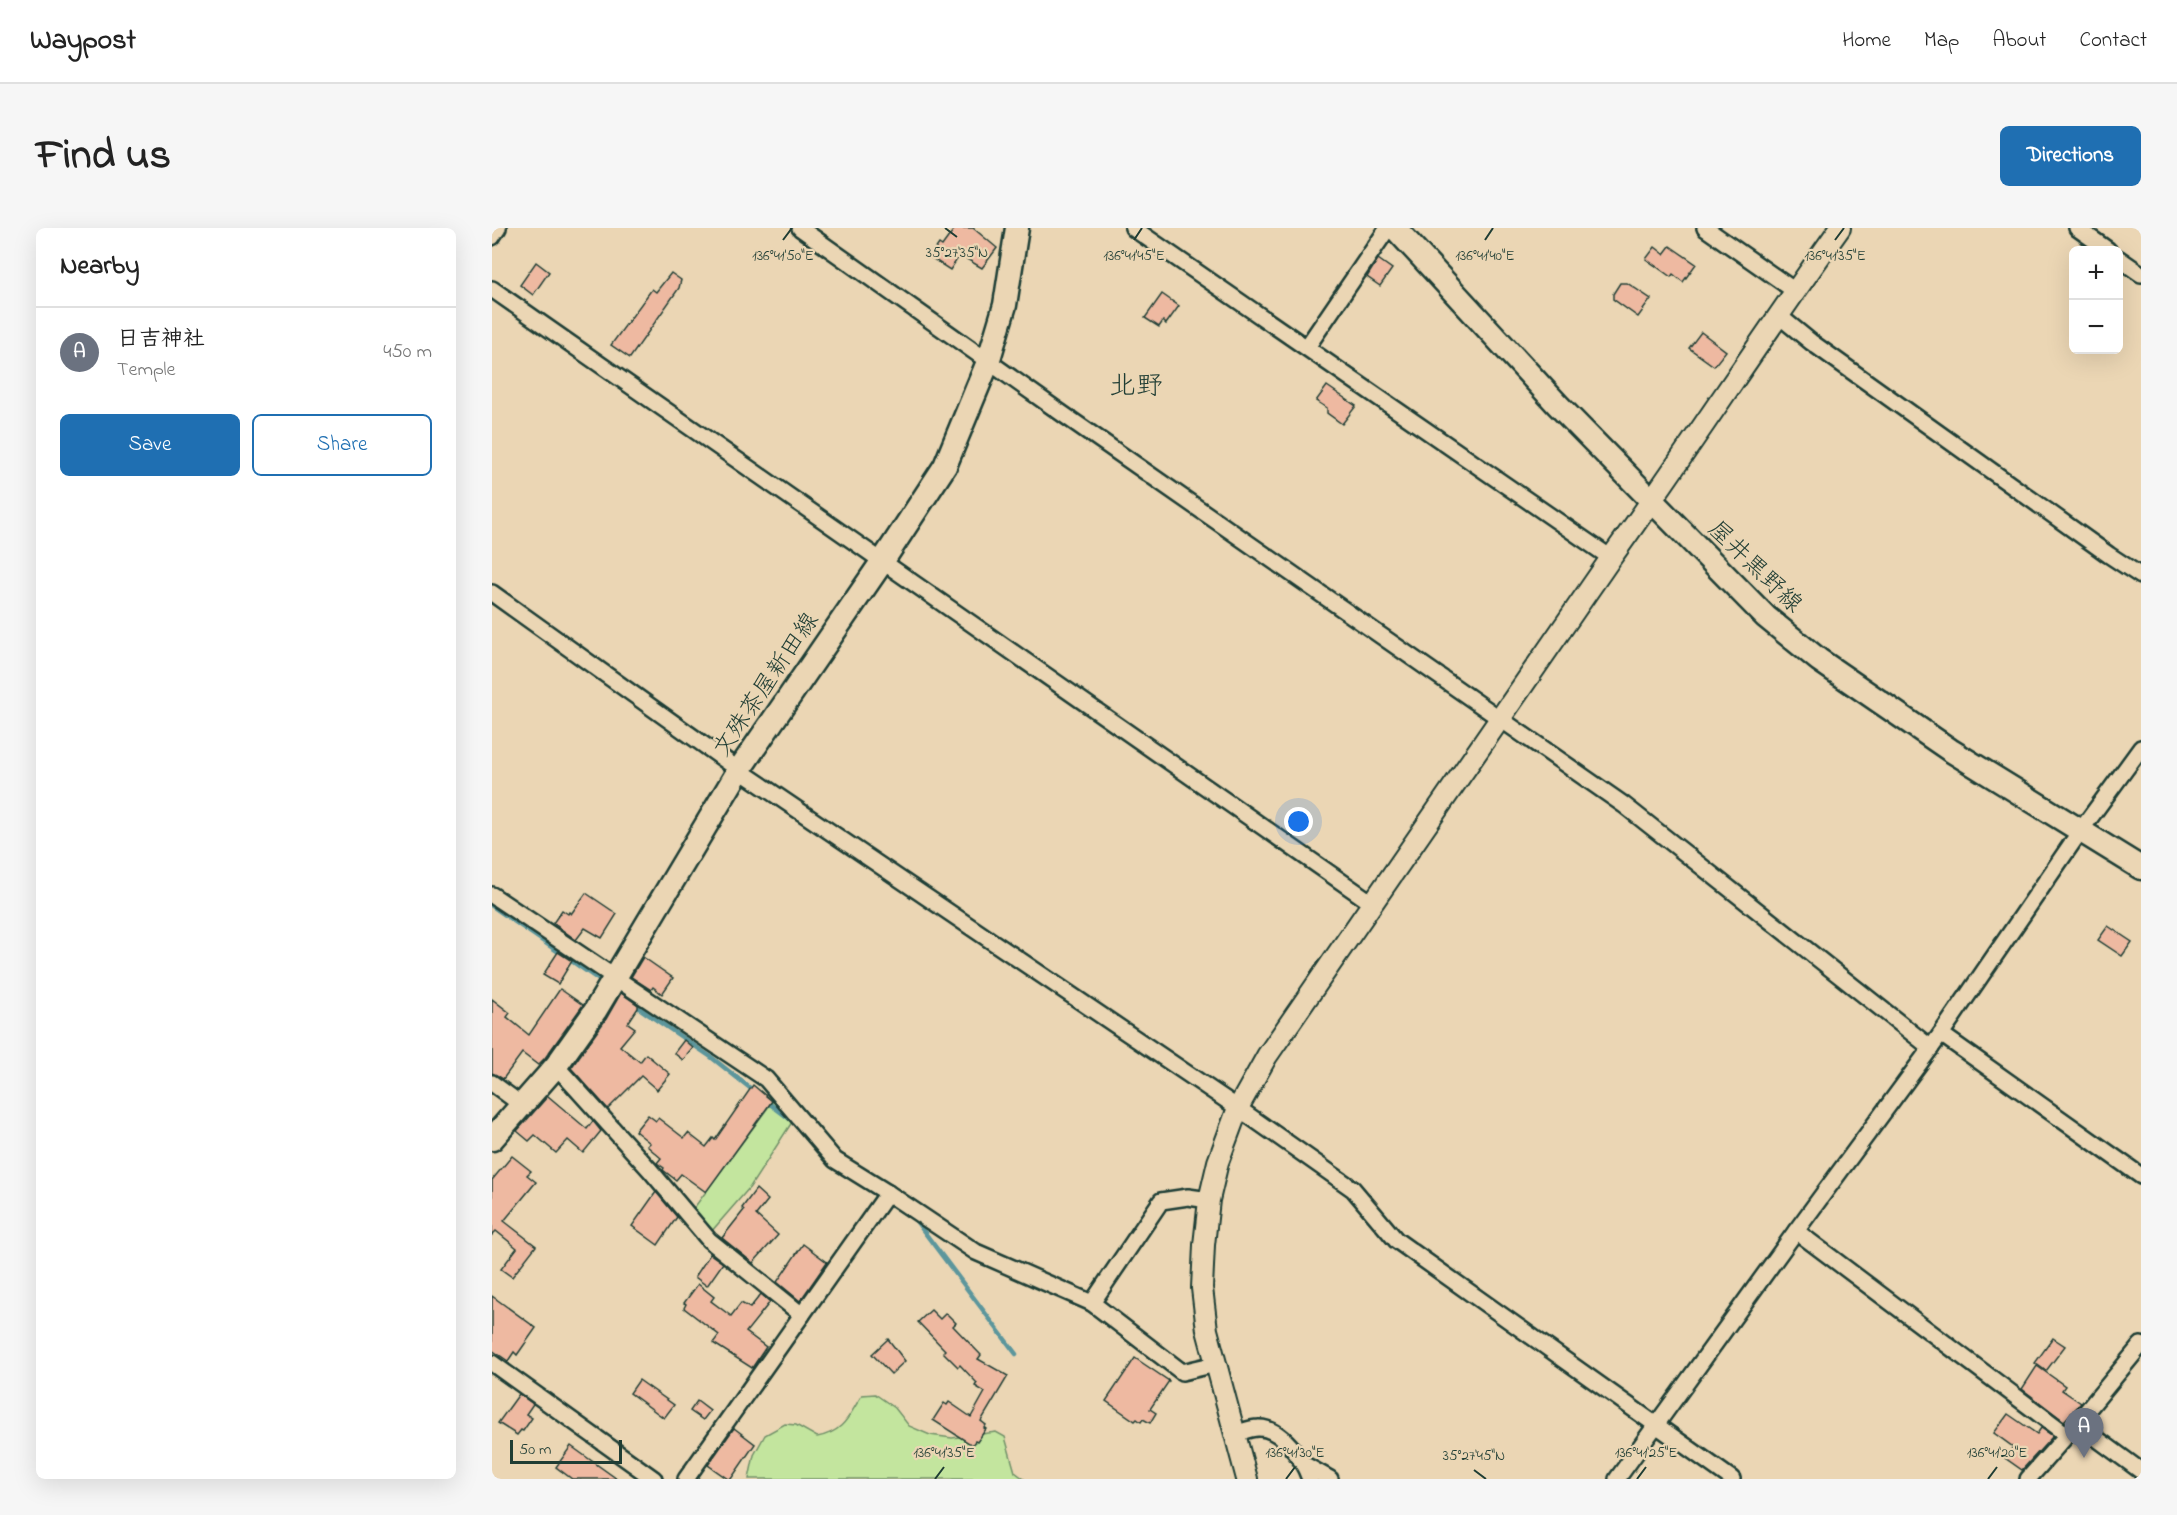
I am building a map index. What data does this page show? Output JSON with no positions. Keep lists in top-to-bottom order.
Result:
{
  "streets": {
    "main road": ["屋井黒野線", "文殊茶屋新田線"]
  },
  "districts": ["北野"],
  "scale_bar": "50 m",
  "page": {
    "header": "Waypost",
    "nav": [
      "Home",
      "Map",
      "About",
      "Contact"
    ],
    "title": "Find us",
    "buttons": [
      "Directions",
      ["Save", "Share"]
    ],
    "heading": "Nearby",
    "map_buttons": ["+", "−"],
    "list": [
      {
        "mark": "A",
        "name": "日吉神社",
        "note": "Temple",
        "value": "450 m"
      }
    ],
    "pins": "A",
    "scale": "50 m"
  },
  "coordinates": [
    "35°27'35\"N",
    "136°41'50\"E",
    "136°41'40\"E",
    "136°41'35\"E",
    "136°41'45\"E",
    "136°41'30\"E",
    "136°41'25\"E",
    "136°41'20\"E",
    "35°27'45\"N"
  ]
}
